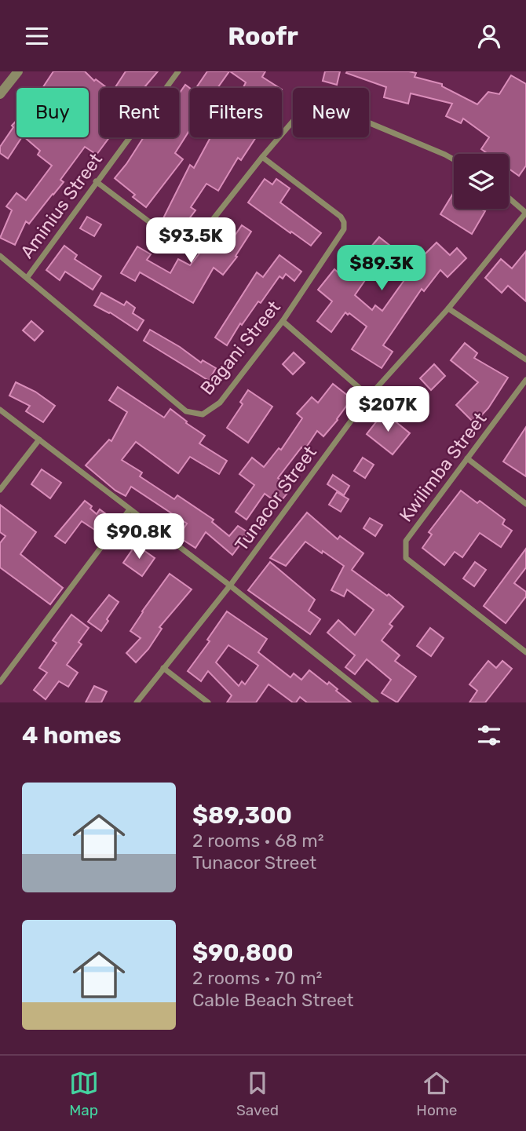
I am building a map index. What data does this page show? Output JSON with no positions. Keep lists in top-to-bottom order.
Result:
{
  "streets": {
    "street": [
      "Aminius Street",
      "Bagani Street",
      "Kwilimba Street",
      "Tunacor Street"
    ]
  },
  "crossings": [
    ["Aminius Street", "Bagani Street"]
  ],
  "page": {
    "header": "Roofr",
    "chip": [
      "Buy",
      "Rent",
      "Filters",
      "New"
    ],
    "price": [
      "$93.5K",
      "$89.3K",
      "$207K",
      "$90.8K"
    ],
    "heading": "4 homes",
    "list": [
      {
        "name": "$89,300",
        "note": "2 rooms · 68 m² · Tunacor Street"
      },
      {
        "name": "$90,800",
        "note": "2 rooms · 70 m² · Cable Beach Street"
      }
    ],
    "tabs": ["Map", "Saved", "Home"]
  }
}
